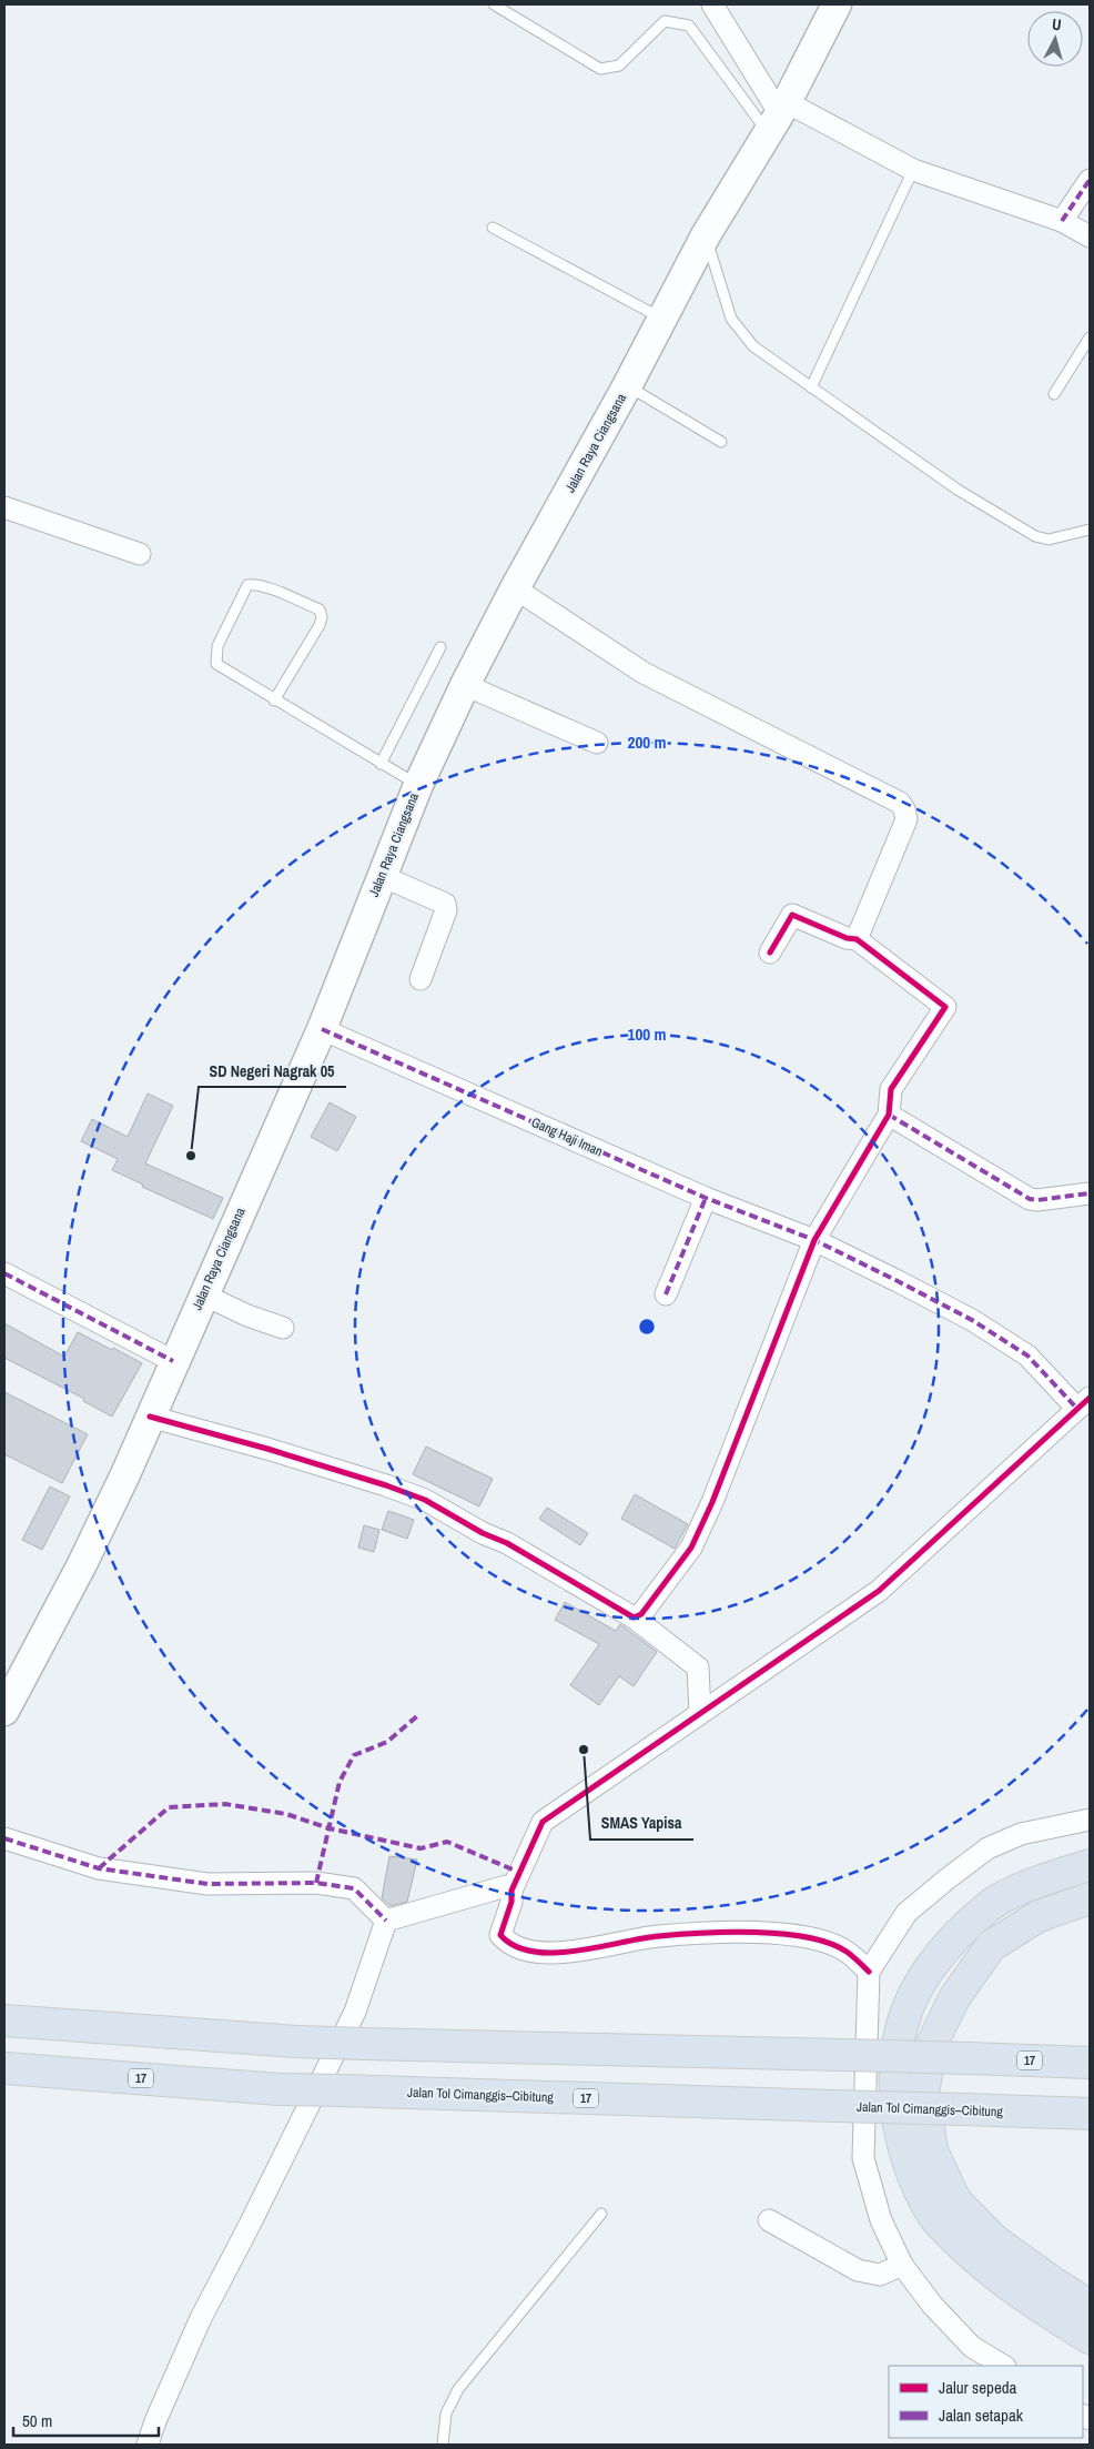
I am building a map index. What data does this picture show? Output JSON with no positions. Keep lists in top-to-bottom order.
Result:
{
  "streets": {
    "highway": ["17", "Jalan Tol Cimanggis–Cibitung"],
    "main road": ["Jalan Raya Ciangsana"],
    "street": ["Gang Haji Iman"]
  },
  "crossings": [
    ["Jalan Raya Ciangsana", "Gang Haji Iman"]
  ],
  "places": ["SD Negeri Nagrak 05", "SMAS Yapisa"],
  "legend": ["Jalur sepeda", "Jalan setapak"],
  "scale_bar": "50 m",
  "north": "top",
  "rings": ["200 m", "100 m"]
}
